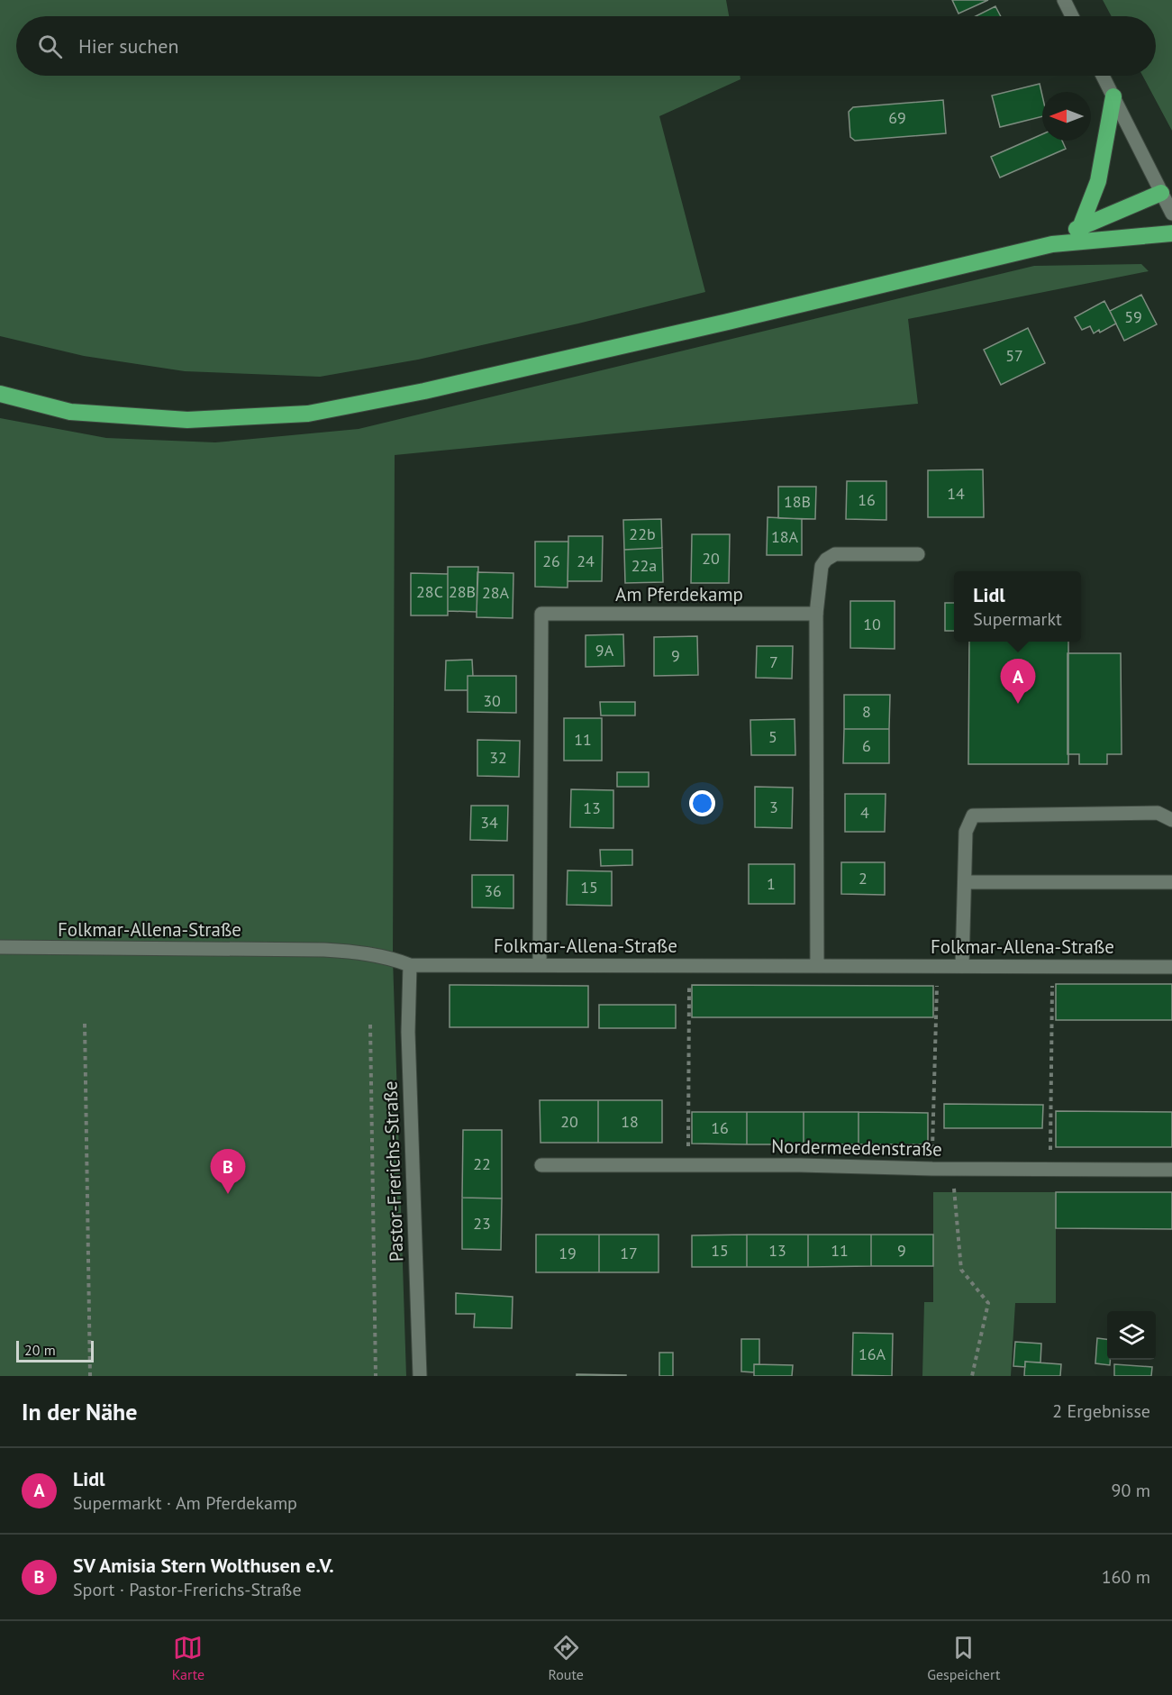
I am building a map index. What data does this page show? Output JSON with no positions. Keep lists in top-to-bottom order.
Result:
{
  "streets": {
    "street": [
      "Am Pferdekamp",
      "Folkmar-Allena-Straße",
      "Nordermeedenstraße",
      "Pastor-Frerichs-Straße"
    ]
  },
  "crossings": [
    ["Am Pferdekamp", "Folkmar-Allena-Straße"],
    ["Folkmar-Allena-Straße", "Pastor-Frerichs-Straße"]
  ],
  "house_numbers": [
    "69",
    "59",
    "57",
    "14",
    "16",
    "18B",
    "22b",
    "18A",
    "20",
    "26",
    "24",
    "22a",
    "28C",
    "28B",
    "28A",
    "10",
    "9A",
    "9",
    "7",
    "30",
    "8",
    "5",
    "11",
    "6",
    "32",
    "3",
    "13",
    "4",
    "34",
    "2",
    "1",
    "15",
    "36",
    "20",
    "18",
    "16",
    "22",
    "23",
    "15",
    "13",
    "11",
    "9",
    "19",
    "17",
    "16A"
  ],
  "scale_bar": "20 m",
  "north": "left",
  "page": {
    "search": "Hier suchen",
    "popup": ["Lidl", "Supermarkt"],
    "pins": ["A", "B"],
    "scale": "20 m",
    "heading": ["In der Nähe", "2 Ergebnisse"],
    "list": [
      {
        "mark": "A",
        "name": "Lidl",
        "note": "Supermarkt · Am Pferdekamp",
        "value": "90 m"
      },
      {
        "mark": "B",
        "name": "SV Amisia Stern Wolthusen e.V.",
        "note": "Sport · Pastor-Frerichs-Straße",
        "value": "160 m"
      }
    ],
    "nav": ["Karte", "Route", "Gespeichert"]
  }
}
